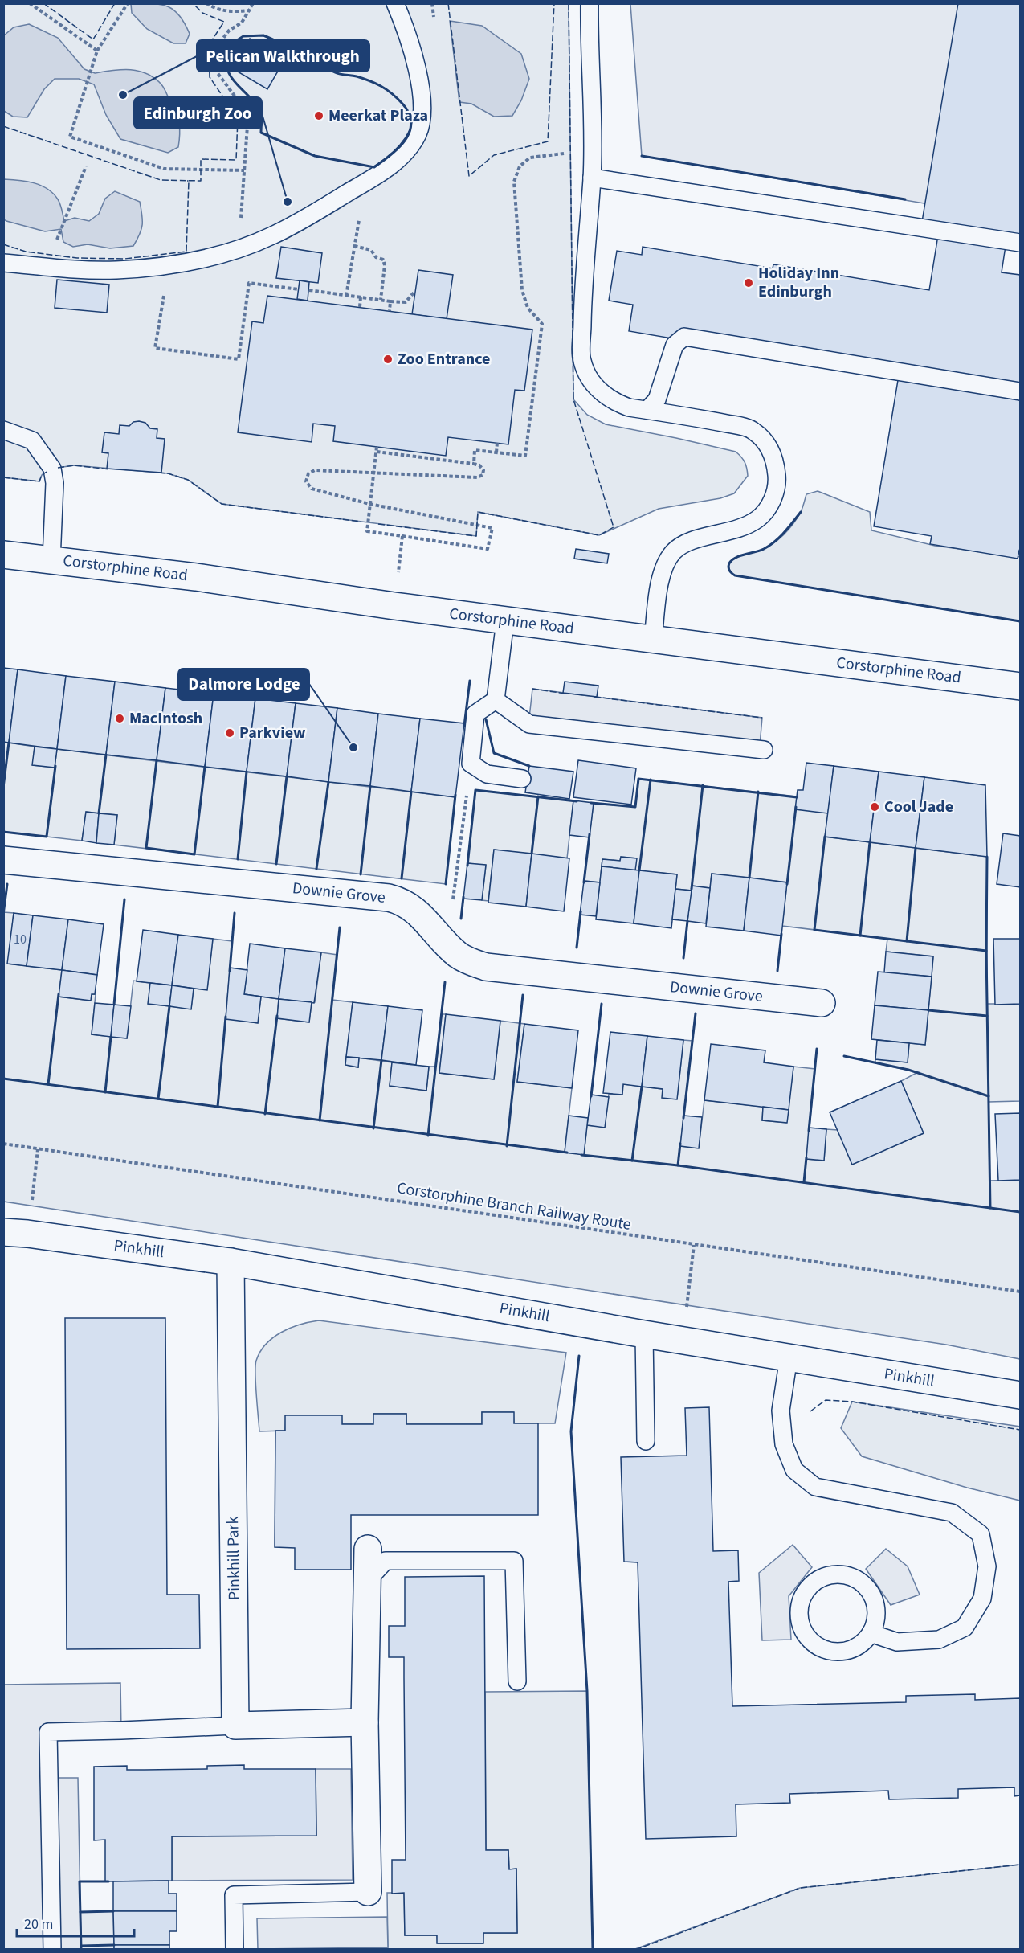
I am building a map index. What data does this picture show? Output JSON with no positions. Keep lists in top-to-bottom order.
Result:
{
  "streets": {
    "street": [
      "Corstorphine Road",
      "Downie Grove",
      "Pinkhill",
      "Pinkhill Park"
    ],
    "path": ["Corstorphine Branch Railway Route"]
  },
  "crossings": [
    ["Pinkhill", "Pinkhill Park"]
  ],
  "places": [
    "Pelican Walkthrough",
    "Meerkat Plaza",
    "Edinburgh Zoo",
    "Holiday Inn Edinburgh",
    "Zoo Entrance",
    "MacIntosh",
    "Parkview",
    "Dalmore Lodge",
    "Cool Jade"
  ],
  "house_numbers": ["10"],
  "scale_bar": "20 m"
}
